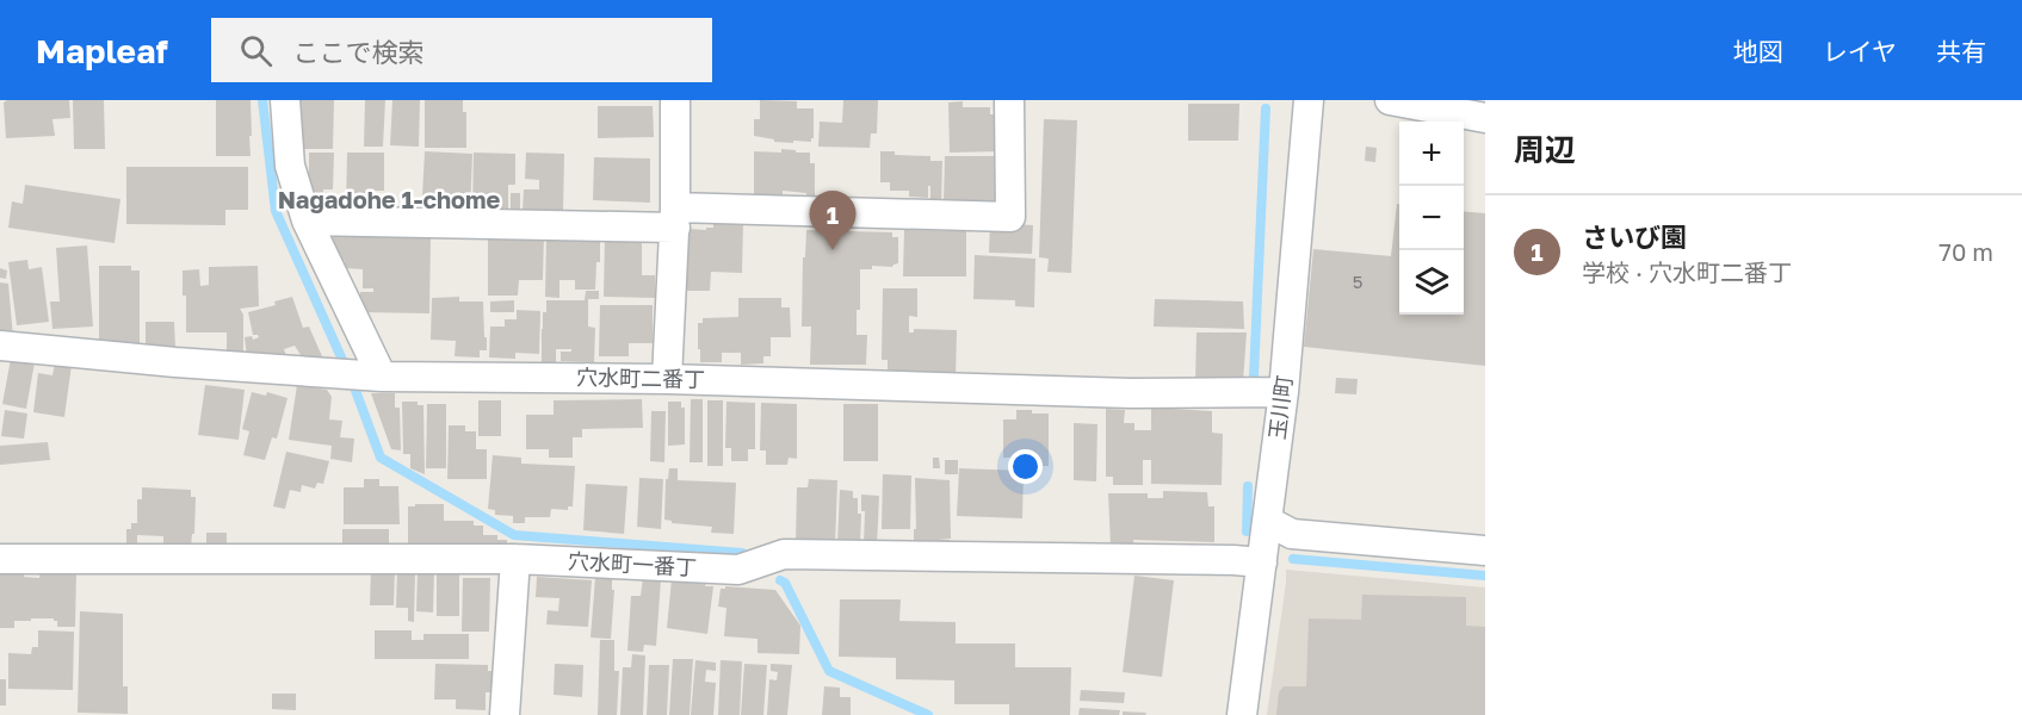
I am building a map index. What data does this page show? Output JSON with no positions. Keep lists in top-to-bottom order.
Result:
{
  "streets": {
    "street": ["穴水町二番丁", "玉川町", "穴水町一番丁"]
  },
  "crossings": [
    ["穴水町二番丁", "玉川町"],
    ["玉川町", "穴水町一番丁"]
  ],
  "districts": ["Nagadohe 1-chome"],
  "house_numbers": ["5"],
  "page": {
    "header": "Mapleaf",
    "search": "ここで検索",
    "nav": ["地図", "レイヤ", "共有"],
    "heading": "周辺",
    "map_buttons": ["+", "−"],
    "pins": "1",
    "list": [
      {
        "mark": "1",
        "name": "さいび園",
        "note": "学校 · 穴水町二番丁",
        "value": "70 m"
      }
    ]
  }
}
